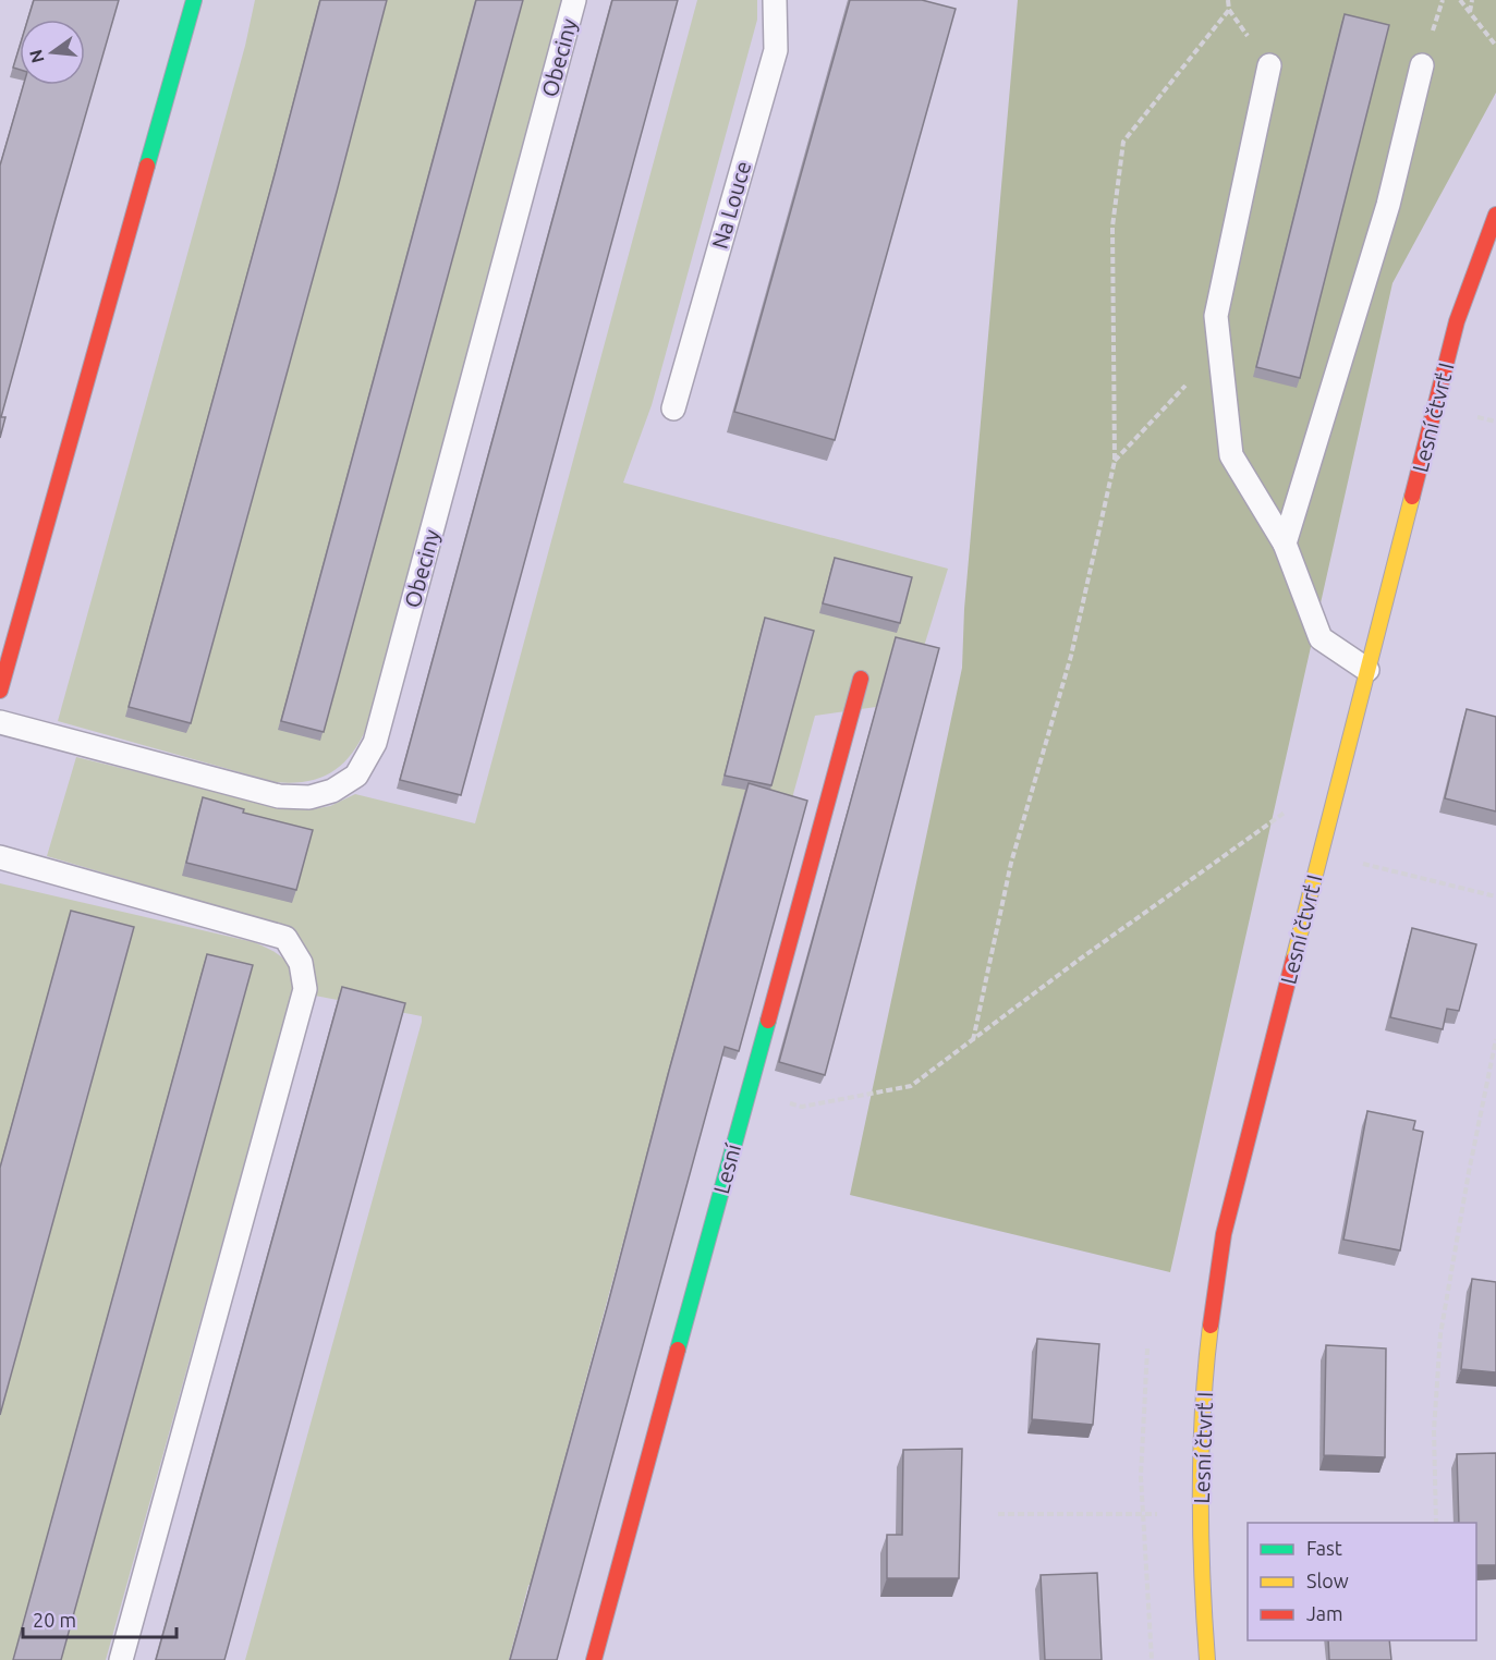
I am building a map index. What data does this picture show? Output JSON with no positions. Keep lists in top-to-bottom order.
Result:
{
  "streets": {
    "street": ["Lesní čtvrť I", "Lesní"],
    "lane": ["Obeciny", "Na Louce"]
  },
  "legend": ["Fast", "Slow", "Jam"],
  "scale_bar": "20 m",
  "north": "left"
}
